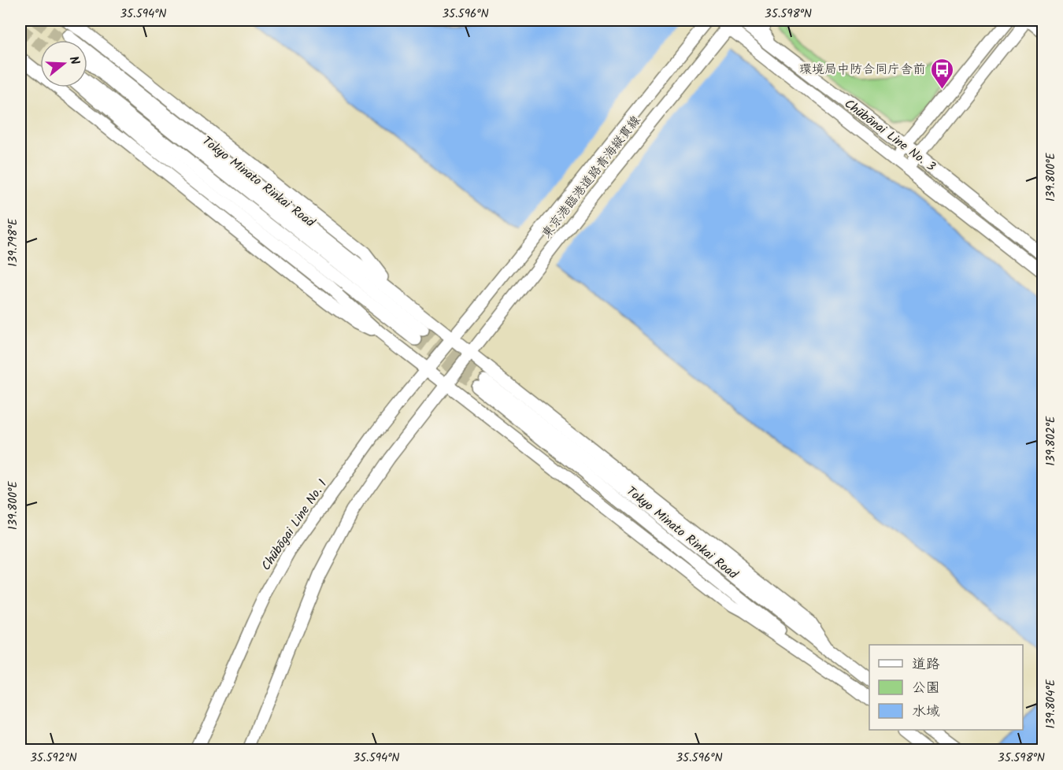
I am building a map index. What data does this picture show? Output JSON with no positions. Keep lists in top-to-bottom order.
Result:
{
  "streets": {
    "street": [
      "Chūbōnai Line No. 3",
      "東京港臨港道路青海縦貫線",
      "Tokyo Minato Rinkai Road",
      "Chūbōgai Line No. 1"
    ]
  },
  "crossings": [
    ["Chūbōnai Line No. 3", "東京港臨港道路青海縦貫線"],
    ["東京港臨港道路青海縦貫線", "Chūbōgai Line No. 1"]
  ],
  "places": {
    "bus stop": ["環境局中防合同庁舎前"]
  },
  "legend": ["道路", "公園", "水域"],
  "north": "right",
  "coordinates": [
    "35.594°N",
    "35.596°N",
    "35.598°N",
    "139.800°E",
    "139.798°E",
    "139.802°E",
    "139.804°E",
    "35.592°N"
  ]
}
